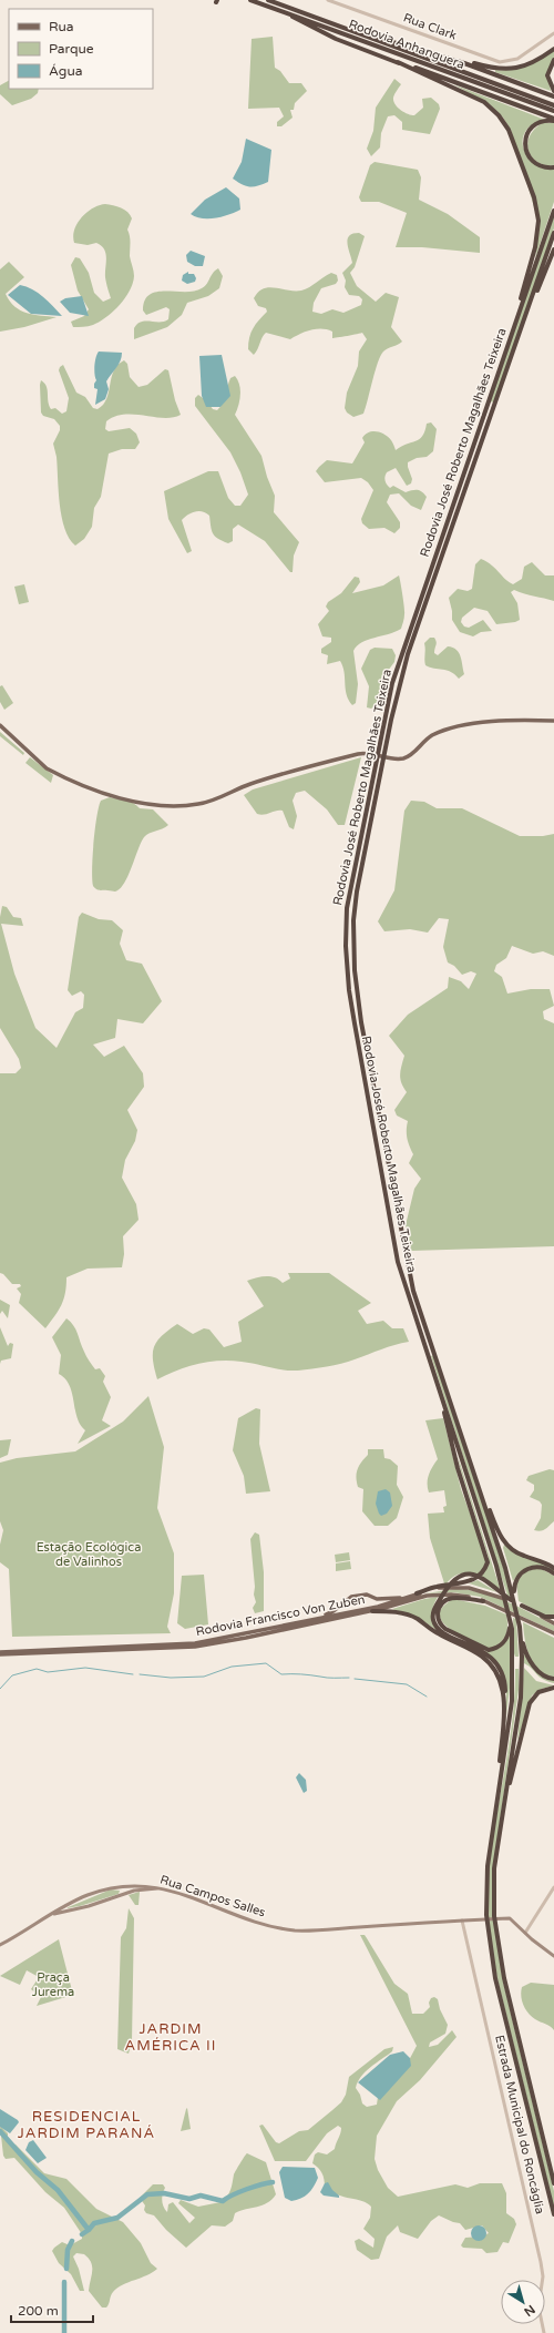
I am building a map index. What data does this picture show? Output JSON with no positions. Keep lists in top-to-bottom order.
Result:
{
  "streets": {
    "highway": ["Rodovia Anhanguera", "Rodovia José Roberto Magalhães Teixeira"],
    "main road": ["Rodovia Francisco Von Zuben", "Rua Campos Salles"],
    "street": ["Rua Clark", "Estrada Municipal do Roncáglia"]
  },
  "crossings": [
    ["Rodovia José Roberto Magalhães Teixeira", "Rodovia Francisco Von Zuben"],
    ["Rua Campos Salles", "Estrada Municipal do Roncáglia"]
  ],
  "districts": ["JARDIM AMÉRICA II", "RESIDENCIAL JARDIM PARANÁ"],
  "parks": ["Estação Ecológica de Valinhos", "Praça Jurema"],
  "legend": ["Rua", "Parque", "Água"],
  "scale_bar": "200 m",
  "north": "bottom right"
}
